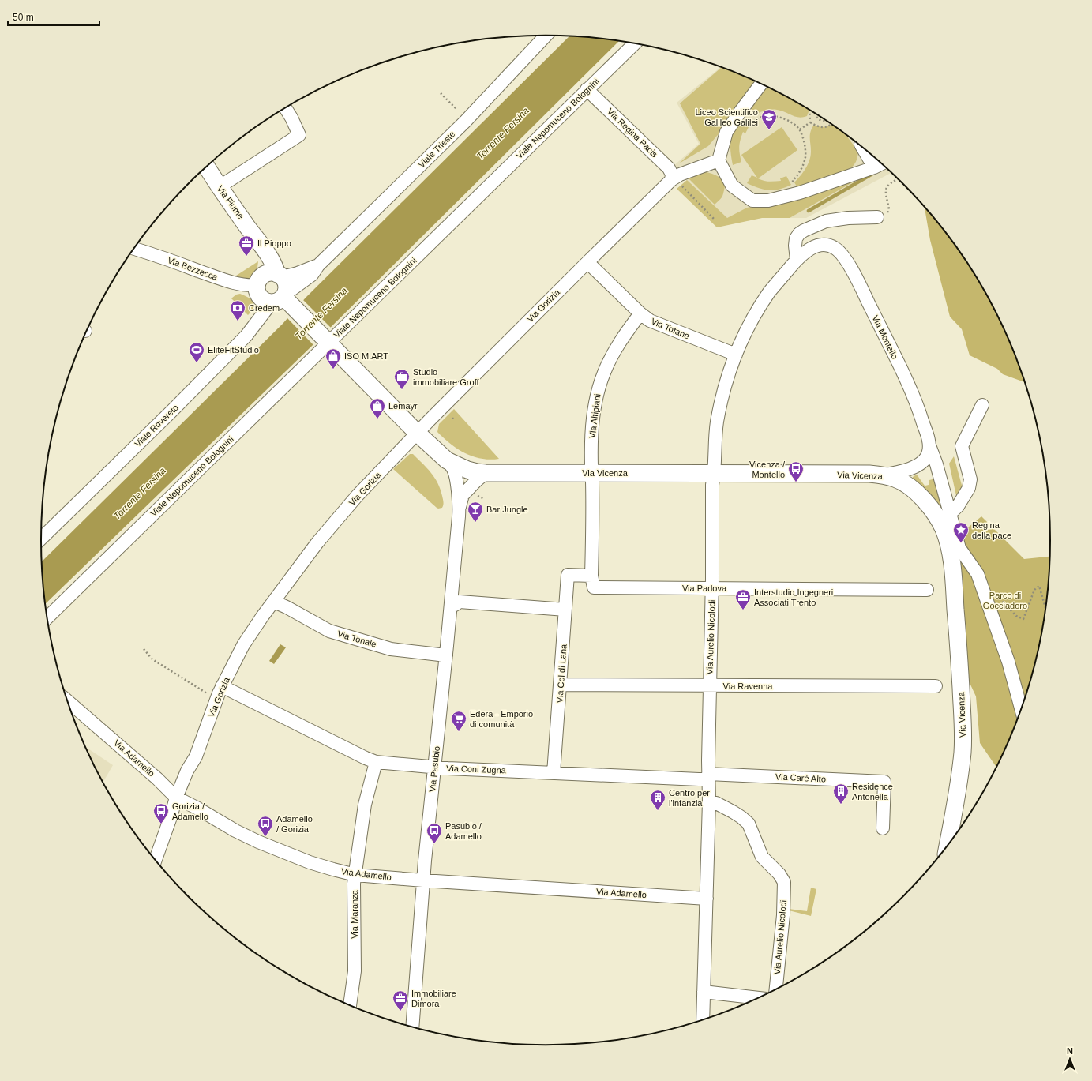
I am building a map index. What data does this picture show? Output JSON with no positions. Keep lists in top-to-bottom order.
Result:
{
  "streets": {
    "main road": ["Via Fiume", "Via Vicenza"],
    "street": [
      "Viale Nepomuceno Bolognini",
      "Via Regina Pacis",
      "Viale Trieste",
      "Via Bezzecca",
      "Via Gorizia",
      "Via Tofane",
      "Via Montello",
      "Via Altipiani",
      "Viale Rovereto",
      "Via Padova",
      "Via Aurelio Nicolodi",
      "Via Tonale",
      "Via Col di Lana",
      "Via Ravenna",
      "Via Adamello",
      "Via Pasubio",
      "Via Coni Zugna",
      "Via Carè Alto",
      "Via Maranza"
    ]
  },
  "crossings": [
    ["Viale Nepomuceno Bolognini", "Via Regina Pacis"],
    ["Viale Nepomuceno Bolognini", "Via Vicenza"],
    ["Via Regina Pacis", "Via Gorizia"],
    ["Viale Trieste", "Via Fiume"],
    ["Viale Trieste", "Via Bezzecca"],
    ["Viale Trieste", "Viale Rovereto"],
    ["Viale Trieste", "Via Vicenza"],
    ["Via Fiume", "Via Bezzecca"],
    ["Via Fiume", "Via Vicenza"],
    ["Via Bezzecca", "Via Vicenza"],
    ["Via Gorizia", "Via Tofane"],
    ["Via Gorizia", "Via Vicenza"],
    ["Via Gorizia", "Via Tonale"],
    ["Via Gorizia", "Via Adamello"],
    ["Via Gorizia", "Via Coni Zugna"],
    ["Via Tofane", "Via Montello"],
    ["Via Tofane", "Via Altipiani"],
    ["Via Montello", "Via Vicenza"],
    ["Via Montello", "Via Aurelio Nicolodi"],
    ["Via Altipiani", "Via Vicenza"],
    ["Viale Rovereto", "Via Vicenza"],
    ["Via Vicenza", "Via Aurelio Nicolodi"],
    ["Via Vicenza", "Via Pasubio"],
    ["Via Padova", "Via Aurelio Nicolodi"],
    ["Via Padova", "Via Col di Lana"],
    ["Via Aurelio Nicolodi", "Via Ravenna"],
    ["Via Aurelio Nicolodi", "Via Adamello"],
    ["Via Aurelio Nicolodi", "Via Coni Zugna"],
    ["Via Aurelio Nicolodi", "Via Carè Alto"],
    ["Via Tonale", "Via Pasubio"],
    ["Via Col di Lana", "Via Ravenna"],
    ["Via Col di Lana", "Via Coni Zugna"],
    ["Via Adamello", "Via Pasubio"],
    ["Via Adamello", "Via Maranza"],
    ["Via Pasubio", "Via Coni Zugna"],
    ["Via Coni Zugna", "Via Carè Alto"],
    ["Via Coni Zugna", "Via Maranza"]
  ],
  "water": ["Torrente Fersina"],
  "parks": ["Parco di Gocciadoro"],
  "places": {
    "school or university": ["Liceo Scientifico Galileo Galilei"],
    "office": [
      "Il Pioppo",
      "Studio immobiliare Groff",
      "Interstudio Ingegneri Associati Trento",
      "Immobiliare Dimora"
    ],
    "bank": ["Credem"],
    "sports": ["EliteFitStudio"],
    "shop": ["ISO M.ART", "Lemayr"],
    "bus stop": [
      "Vicenza / Montello",
      "Gorizia / Adamello",
      "Adamello / Gorizia",
      "Pasubio / Adamello"
    ],
    "bar": ["Bar Jungle"],
    "place": ["Regina della pace"],
    "supermarket": ["Edera - Emporio di comunità"],
    "building": ["Residence Antonella", "Centro per l'infanzia"]
  },
  "scale_bar": "50 m",
  "north": "top"
}
